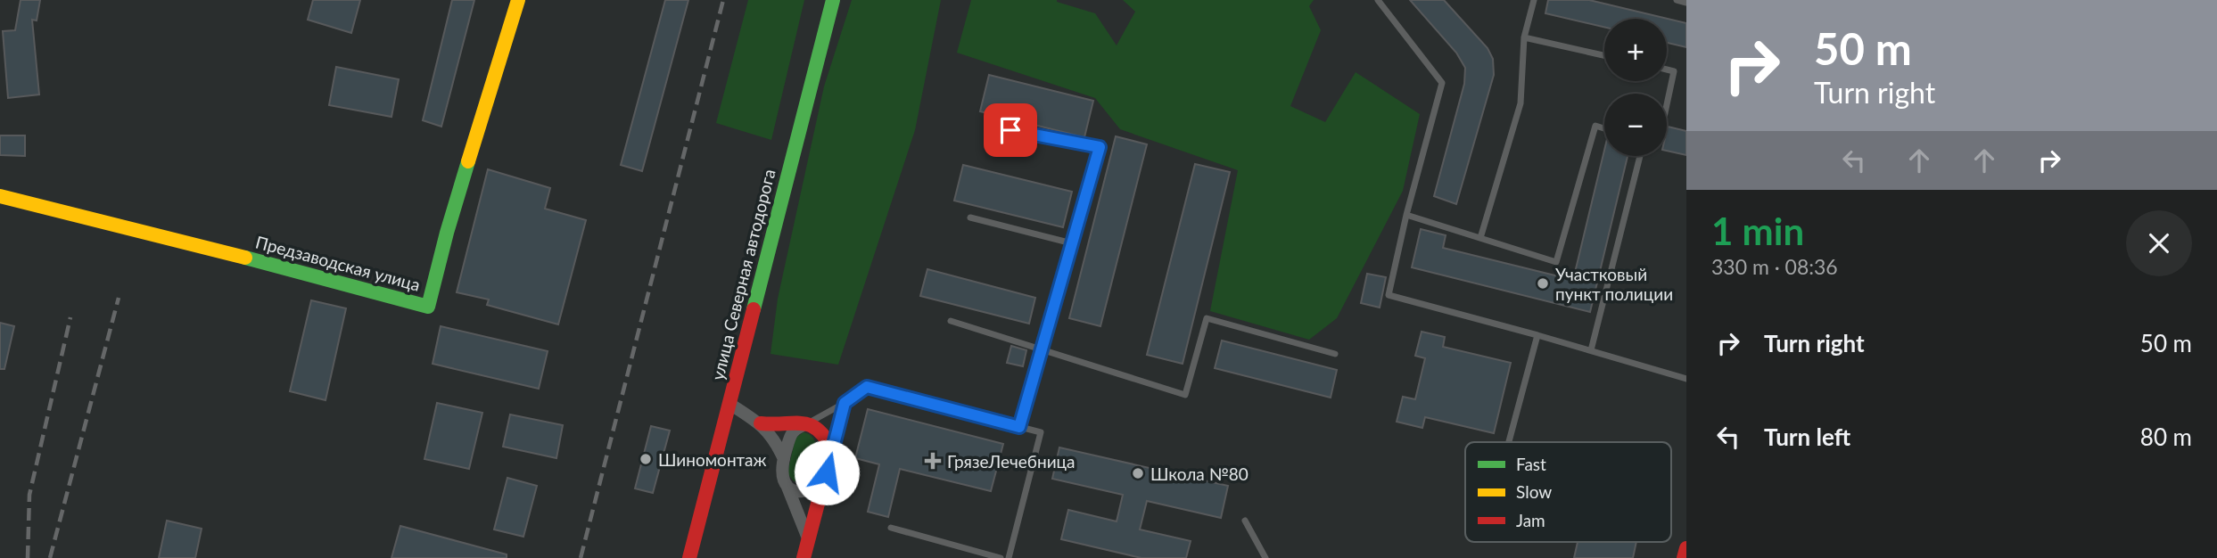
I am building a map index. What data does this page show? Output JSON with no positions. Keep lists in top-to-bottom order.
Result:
{
  "streets": {
    "street": ["Предзаводская улица", "улица Северная автодорога"]
  },
  "places": {
    "other": ["Участковый пункт полиции", "Шиномонтаж", "Школа №80"],
    "health": ["ГрязеЛечебница"]
  },
  "legend": ["Fast", "Slow", "Jam"],
  "page": {
    "turn": ["50 m", "Turn right"],
    "map_buttons": ["+", "−"],
    "heading": ["1 min", "330 m · 08:36"],
    "list": [
      {
        "name": "Turn right",
        "value": "50 m"
      },
      {
        "name": "Turn left",
        "value": "80 m"
      }
    ]
  }
}
